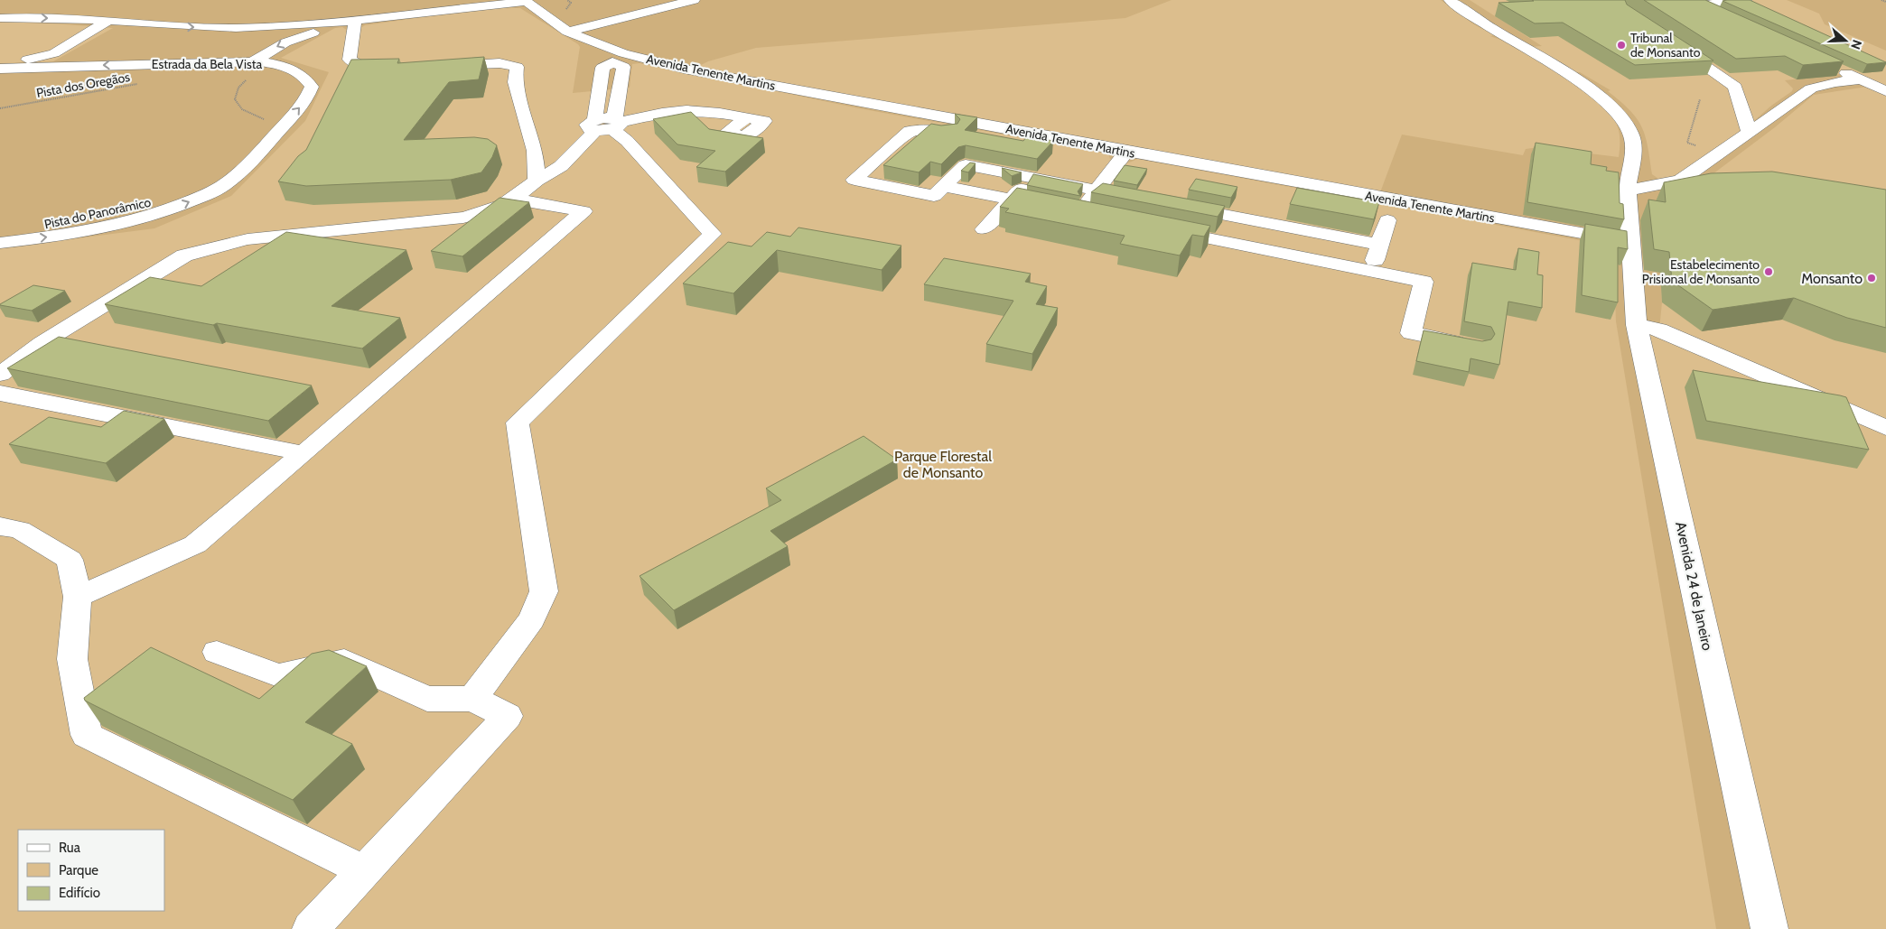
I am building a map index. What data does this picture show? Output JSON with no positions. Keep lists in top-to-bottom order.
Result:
{
  "streets": {
    "street": ["Estrada da Bela Vista", "Avenida Tenente Martins", "Avenida 24 de Janeiro"],
    "path": ["Pista dos Oregãos"]
  },
  "crossings": [
    ["Avenida Tenente Martins", "Avenida 24 de Janeiro"]
  ],
  "parks": ["Parque Florestal de Monsanto"],
  "places": ["Tribunal de Monsanto", "Estabelecimento Prisional de Monsanto", "Monsanto"],
  "legend": ["Rua", "Parque", "Edifício"],
  "north": "right"
}
